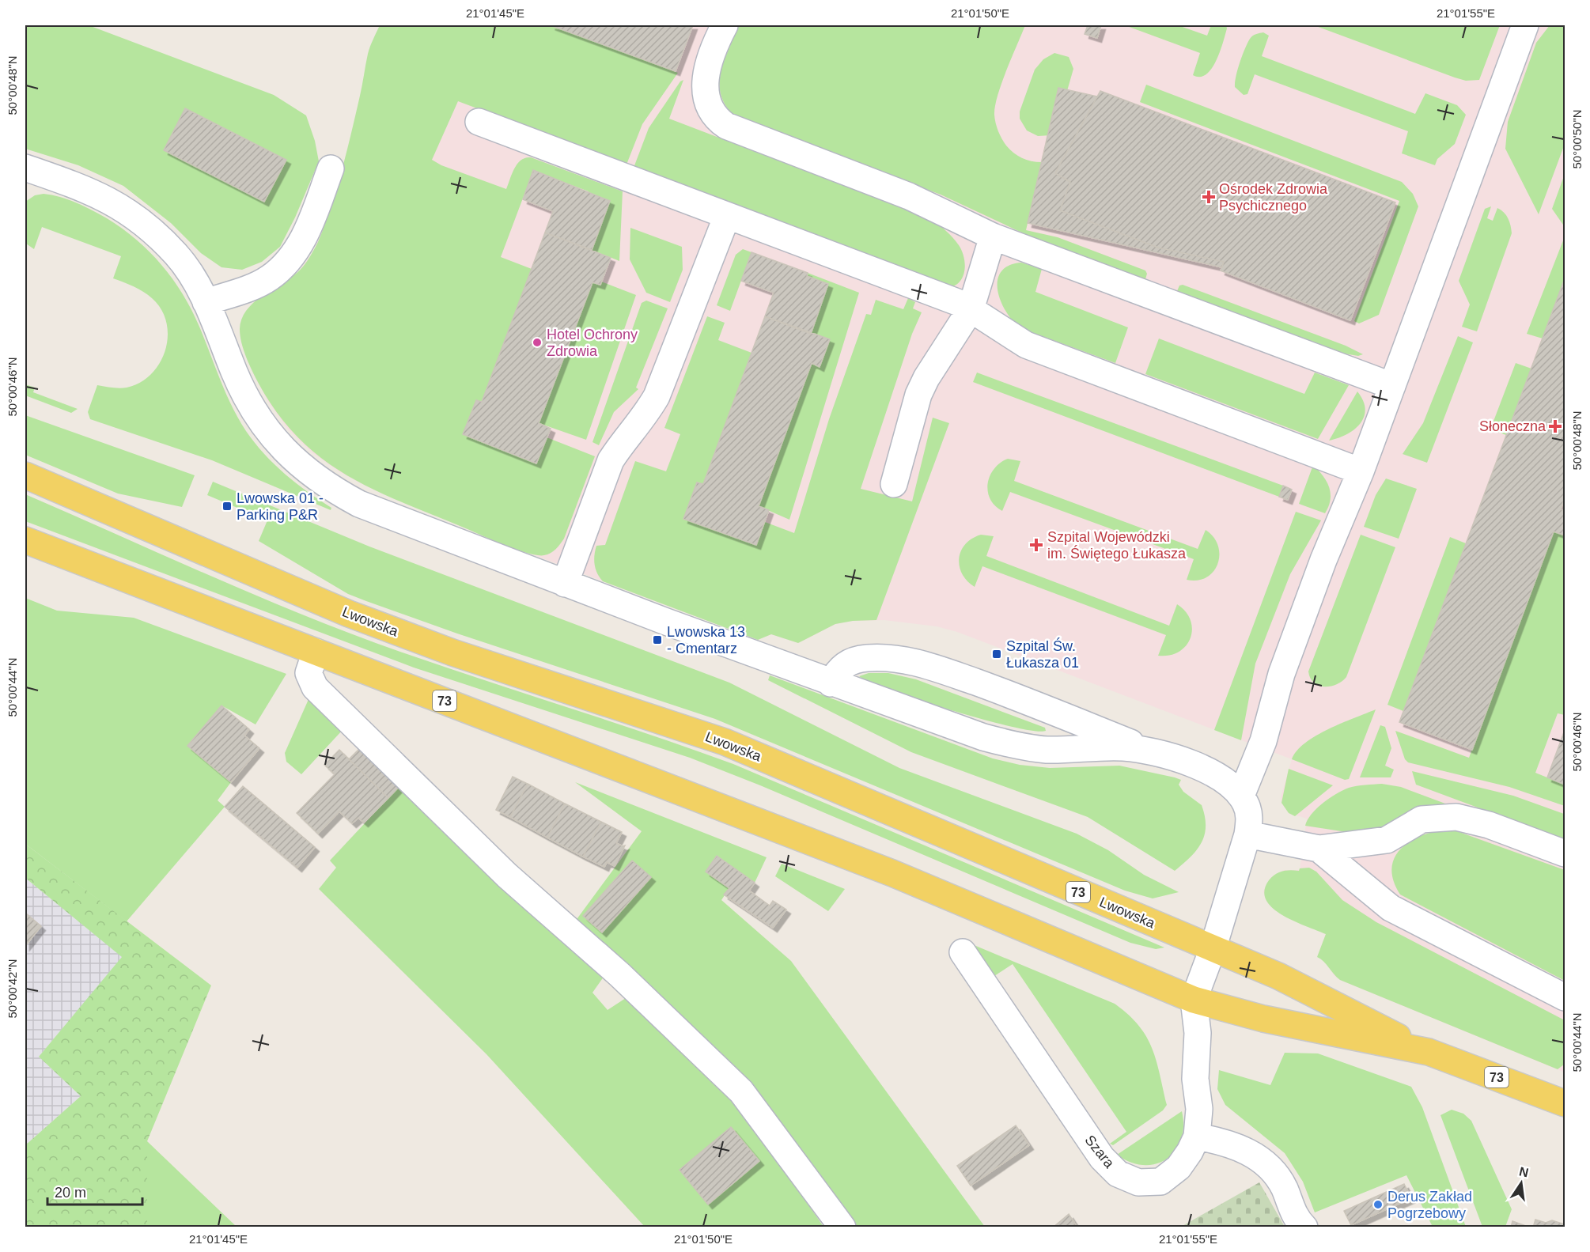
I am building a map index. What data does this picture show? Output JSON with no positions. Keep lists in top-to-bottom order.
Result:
{
  "streets": {
    "main road": ["Lwowska", "73"],
    "street": ["Szara"]
  },
  "crossings": [
    ["Lwowska", "Szara"]
  ],
  "places": {
    "health": ["Ośrodek Zdrowia Psychicznego", "Słoneczna", "Szpital Wojewódzki im. Świętego Łukasza"],
    "other": ["Hotel Ochrony Zdrowia", "Derus Zakład Pogrzebowy"],
    "transit": ["Lwowska 01 - Parking P&R", "Lwowska 13 - Cmentarz", "Szpital Św. Łukasza 01"]
  },
  "scale_bar": "20 m",
  "north": "top",
  "coordinates": [
    "21°01'45\"E",
    "21°01'50\"E",
    "21°01'55\"E",
    "50°00'48\"N",
    "50°00'50\"N",
    "50°00'46\"N",
    "50°00'44\"N",
    "50°00'42\"N"
  ]
}
